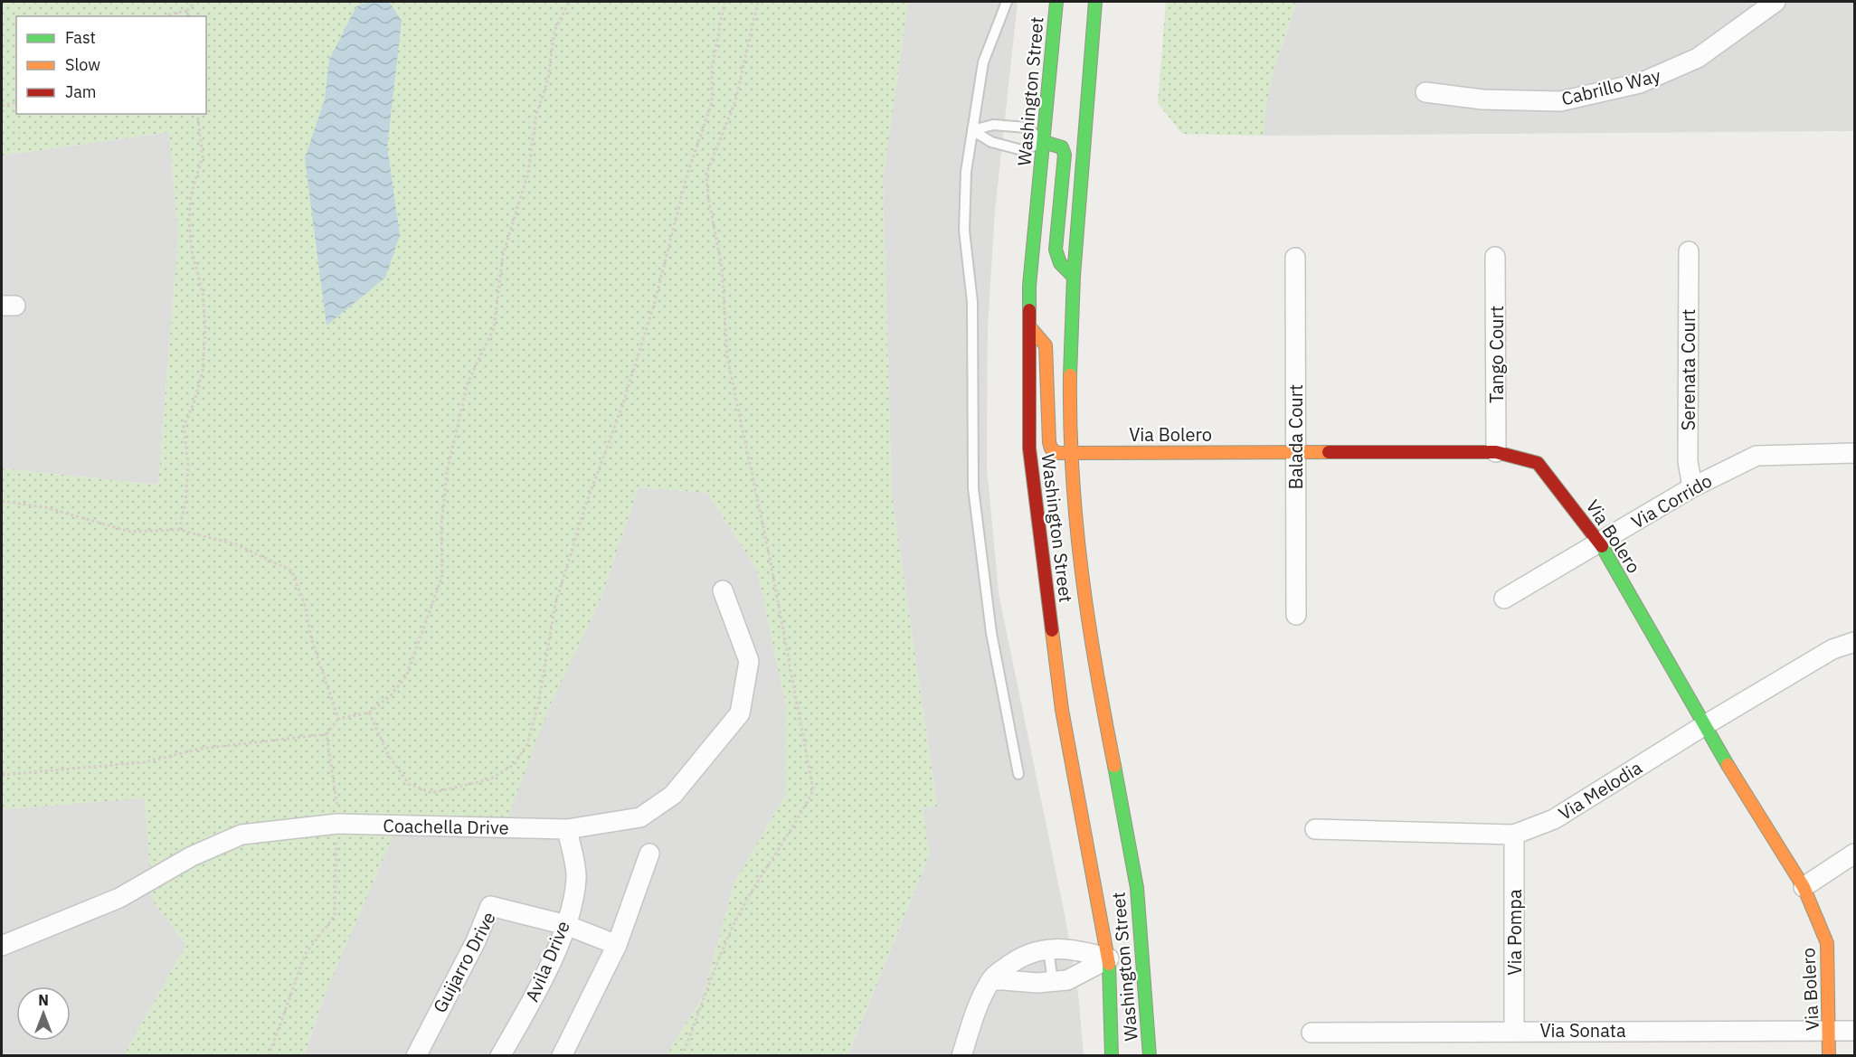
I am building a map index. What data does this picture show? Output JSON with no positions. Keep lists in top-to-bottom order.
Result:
{
  "streets": {
    "main road": ["Washington Street", "Via Bolero"],
    "street": [
      "Cabrillo Way",
      "Tango Court",
      "Serenata Court",
      "Balada Court",
      "Via Corrido",
      "Via Melodia",
      "Coachella Drive",
      "Via Pompa",
      "Avila Drive",
      "Guijarro Drive",
      "Via Sonata"
    ]
  },
  "crossings": [
    ["Washington Street", "Via Bolero"],
    ["Tango Court", "Via Bolero"],
    ["Serenata Court", "Via Corrido"],
    ["Via Bolero", "Balada Court"],
    ["Via Bolero", "Via Corrido"],
    ["Via Bolero", "Via Melodia"],
    ["Via Bolero", "Via Sonata"],
    ["Via Melodia", "Via Pompa"],
    ["Coachella Drive", "Avila Drive"],
    ["Via Pompa", "Via Sonata"],
    ["Avila Drive", "Guijarro Drive"]
  ],
  "legend": ["Fast", "Slow", "Jam"],
  "north": "top"
}
